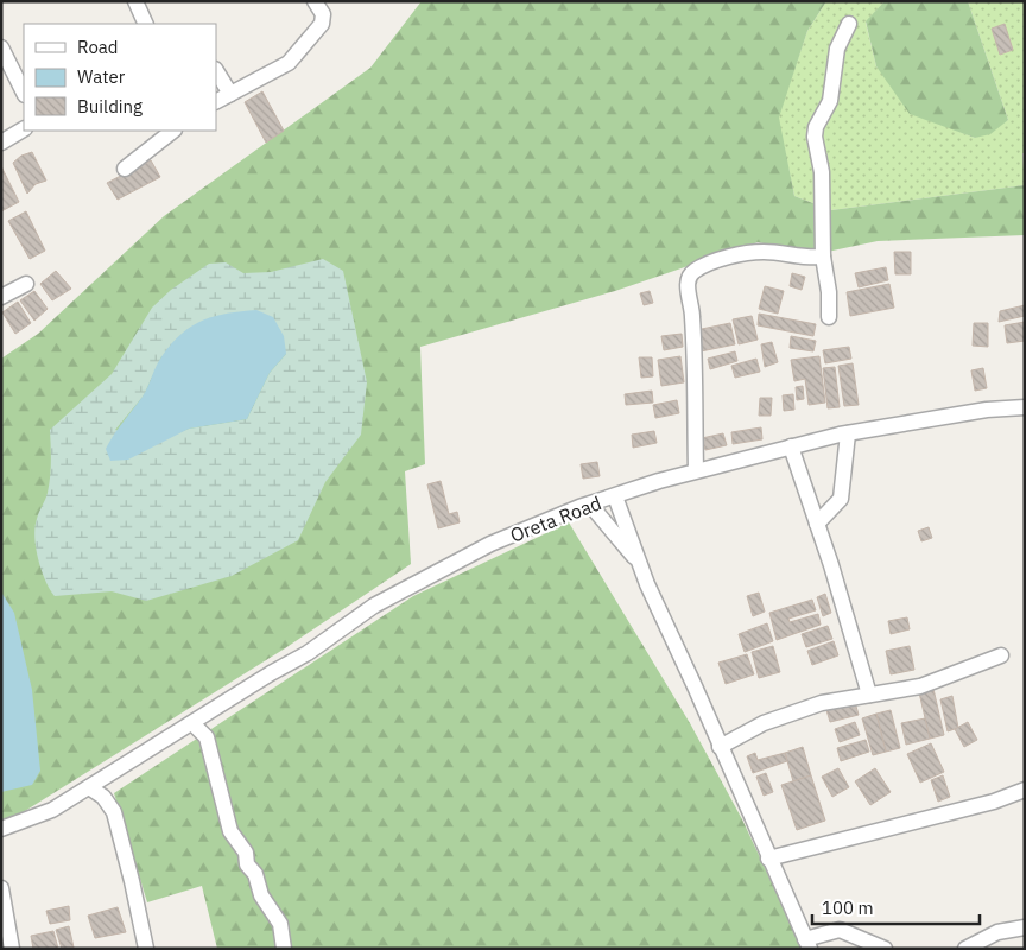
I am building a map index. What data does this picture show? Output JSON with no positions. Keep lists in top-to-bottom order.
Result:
{
  "streets": {
    "street": ["Oreta Road"]
  },
  "legend": ["Road", "Water", "Building"],
  "scale_bar": "100 m"
}
